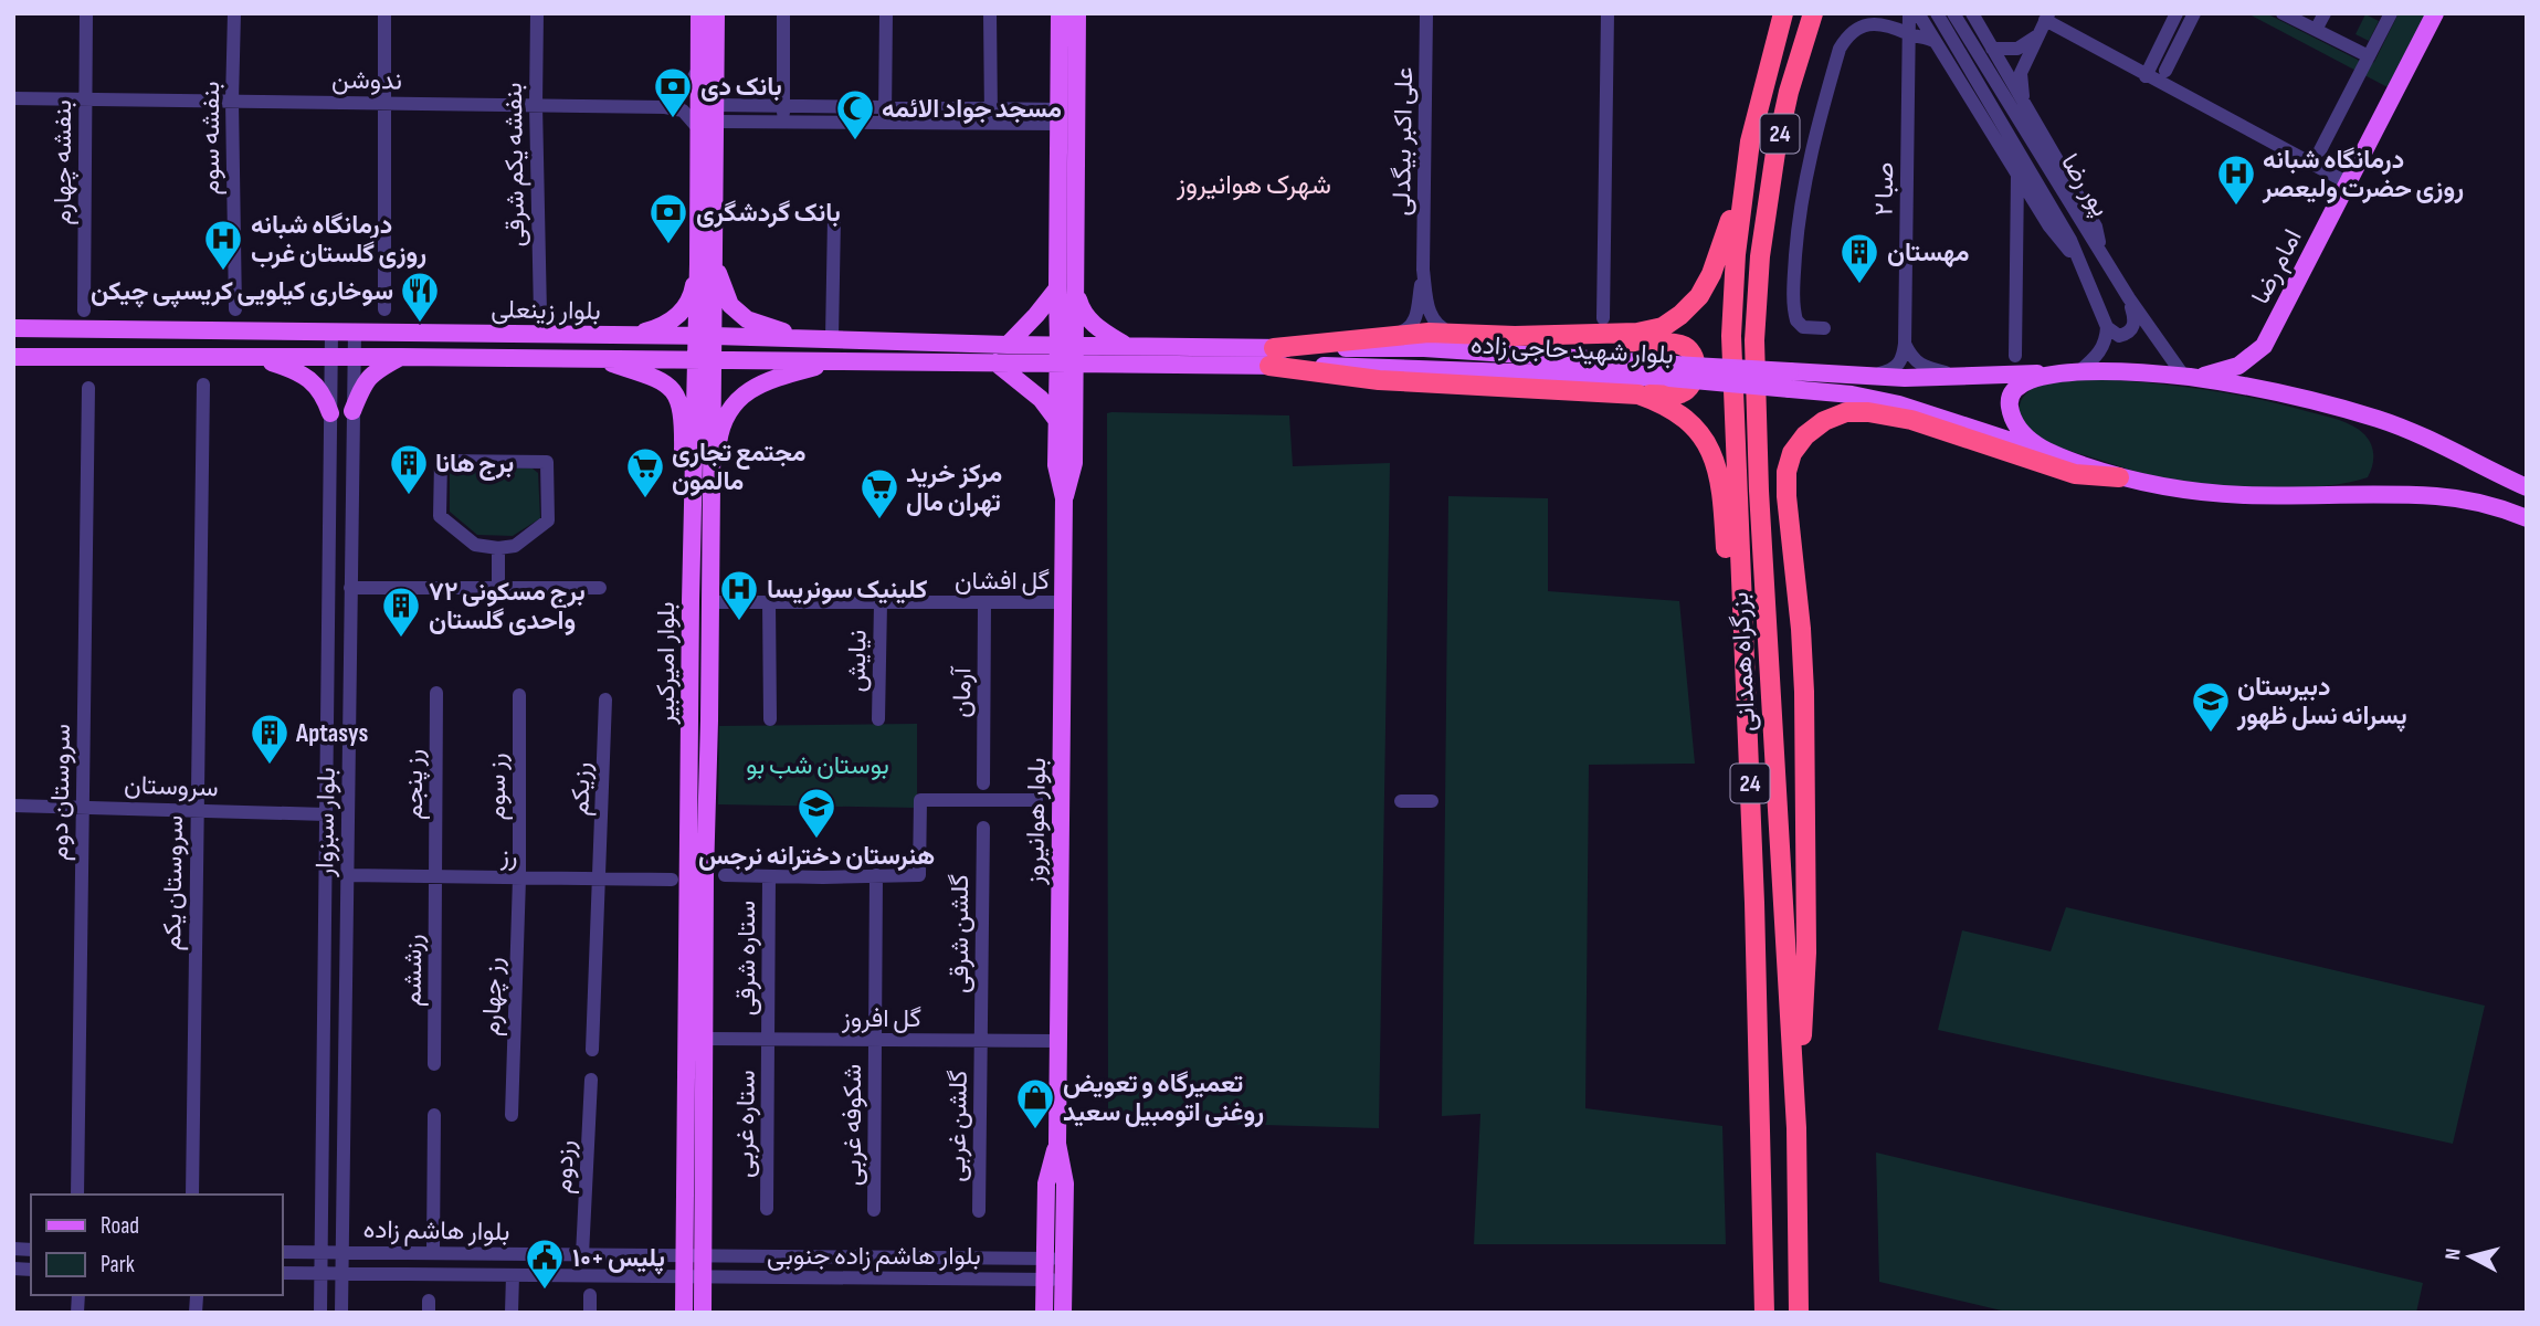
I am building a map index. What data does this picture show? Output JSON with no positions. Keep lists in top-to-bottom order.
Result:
{
  "streets": {
    "highway": ["24", "بزرگراه همدانی"],
    "main road": [
      "امام رضا",
      "بلوار زینعلی",
      "بلوار شهید حاجی زاده",
      "بلوار امیرکبیر",
      "بلوار هوانیروز"
    ],
    "street": [
      "ندوشن",
      "بنفشه سوم",
      "علی اکبر بیگدلی",
      "بنفشه چهارم",
      "بنفشه یکم شرقی",
      "پور رضا",
      "صبا ۲",
      "گل افشان",
      "نیایش",
      "آرمان",
      "رز پنجم",
      "سروستان",
      "رز سوم",
      "رزیکم",
      "سروستان دوم",
      "بلوار سبزوار",
      "رز",
      "سروستان یکم",
      "گلشن شرقی",
      "ستاره شرقی",
      "رزششم",
      "رز چهارم",
      "گل افروز",
      "ستاره غربی",
      "شکوفه غربی",
      "گلشن غربی",
      "رزدوم",
      "بلوار هاشم زاده",
      "بلوار هاشم زاده جنوبی"
    ]
  },
  "crossings": [
    ["ندوشن", "بنفشه سوم"],
    ["ندوشن", "بنفشه چهارم"],
    ["ندوشن", "بنفشه یکم شرقی"],
    ["پور رضا", "امام رضا"],
    ["پور رضا", "بلوار شهید حاجی زاده"],
    ["امام رضا", "بلوار شهید حاجی زاده"],
    ["بلوار زینعلی", "بلوار شهید حاجی زاده"],
    ["بلوار زینعلی", "بلوار امیرکبیر"],
    ["بلوار زینعلی", "بلوار هوانیروز"],
    ["بلوار زینعلی", "بلوار سبزوار"],
    ["بلوار شهید حاجی زاده", "بلوار هوانیروز"],
    ["گل افشان", "نیایش"],
    ["گل افشان", "بلوار امیرکبیر"],
    ["گل افشان", "آرمان"],
    ["گل افشان", "بلوار هوانیروز"],
    ["بلوار امیرکبیر", "گل افروز"],
    ["بلوار امیرکبیر", "بلوار هاشم زاده"],
    ["بلوار امیرکبیر", "بلوار هاشم زاده جنوبی"],
    ["رز پنجم", "رز"],
    ["رز پنجم", "رزششم"],
    ["سروستان", "سروستان دوم"],
    ["سروستان", "بلوار سبزوار"],
    ["سروستان", "سروستان یکم"],
    ["رز سوم", "رز"],
    ["رز سوم", "رز چهارم"],
    ["رزیکم", "رز"],
    ["بلوار هوانیروز", "گل افروز"],
    ["بلوار هوانیروز", "بلوار هاشم زاده جنوبی"],
    ["بلوار سبزوار", "رز"],
    ["بلوار سبزوار", "بلوار هاشم زاده"],
    ["رز", "رزششم"],
    ["رز", "رز چهارم"],
    ["گلشن شرقی", "گل افروز"],
    ["گلشن شرقی", "گلشن غربی"],
    ["ستاره شرقی", "گل افروز"],
    ["ستاره شرقی", "ستاره غربی"],
    ["گل افروز", "ستاره غربی"],
    ["گل افروز", "شکوفه غربی"],
    ["گل افروز", "گلشن غربی"],
    ["رزدوم", "بلوار هاشم زاده"],
    ["بلوار هاشم زاده", "بلوار هاشم زاده جنوبی"]
  ],
  "districts": ["شهرک هوانیروز"],
  "parks": ["بوستان شب بو"],
  "places": {
    "bank": ["بانک دی", "بانک گردشگری"],
    "mosque": ["مسجد جواد الائمه"],
    "hospital": ["درمانگاه شبانه روزی حضرت ولیعصر", "درمانگاه شبانه روزی گلستان غرب", "کلینیک سونریسا"],
    "building": [
      "مهستان",
      "برج هانا",
      "برج مسکونی ۷۲ واحدی گلستان",
      "Aptasys"
    ],
    "restaurant": ["سوخاری کیلویی کریسپی چیکن"],
    "supermarket": ["مجتمع تجاری مالمون", "مرکز خرید تهران مال"],
    "school or university": ["دبیرستان پسرانه نسل ظهور", "هنرستان دخترانه نرجس"],
    "shop": ["تعمیرگاه و تعویض روغنی اتومبیل سعید"],
    "public building": ["پلیس +۱۰"]
  },
  "legend": ["Road", "Park"],
  "north": "left"
}
